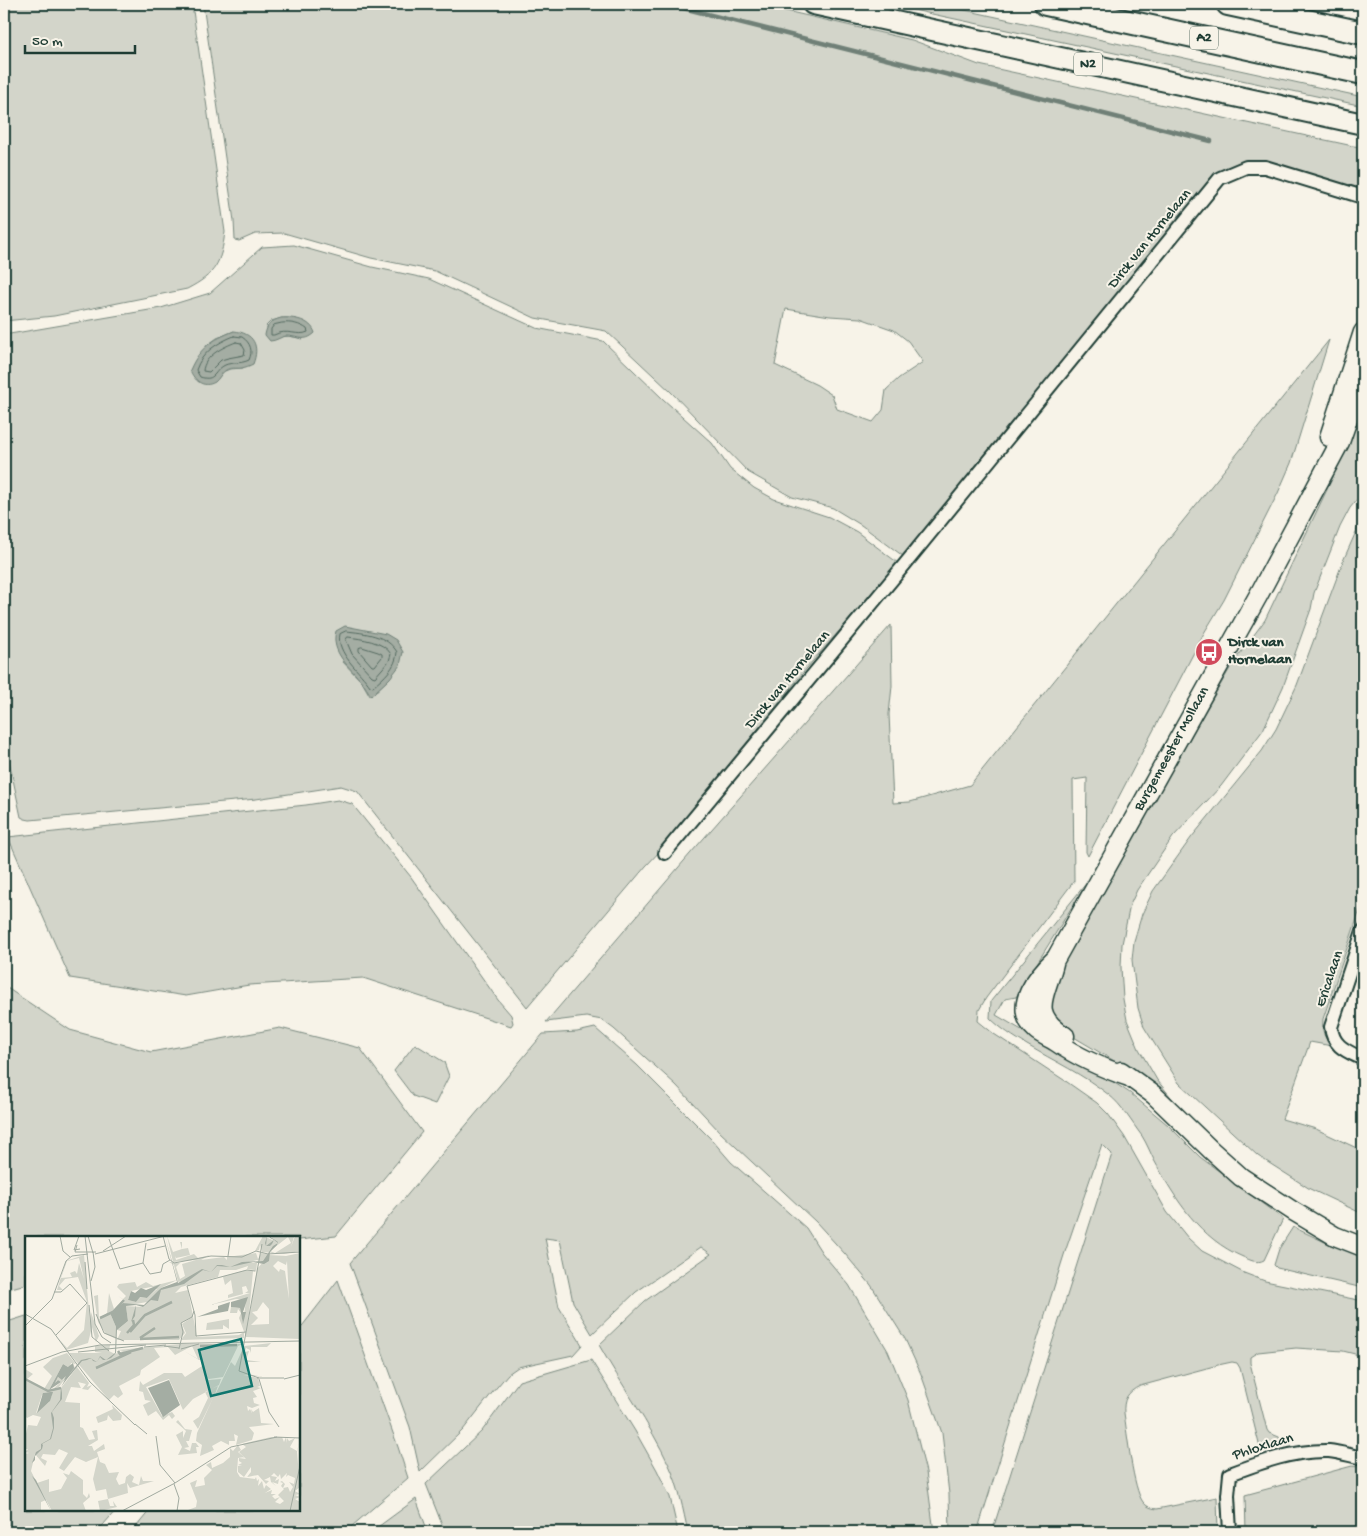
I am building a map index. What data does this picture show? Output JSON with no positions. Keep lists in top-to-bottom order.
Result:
{
  "streets": {
    "highway": ["A2", "N2"],
    "main road": ["Burgemeester Mollaan"],
    "street": ["Dirck van Hornelaan", "Ericalaan", "Phloxlaan"]
  },
  "places": {
    "bus stop": ["Dirck van Hornelaan"]
  },
  "scale_bar": "50 m"
}
